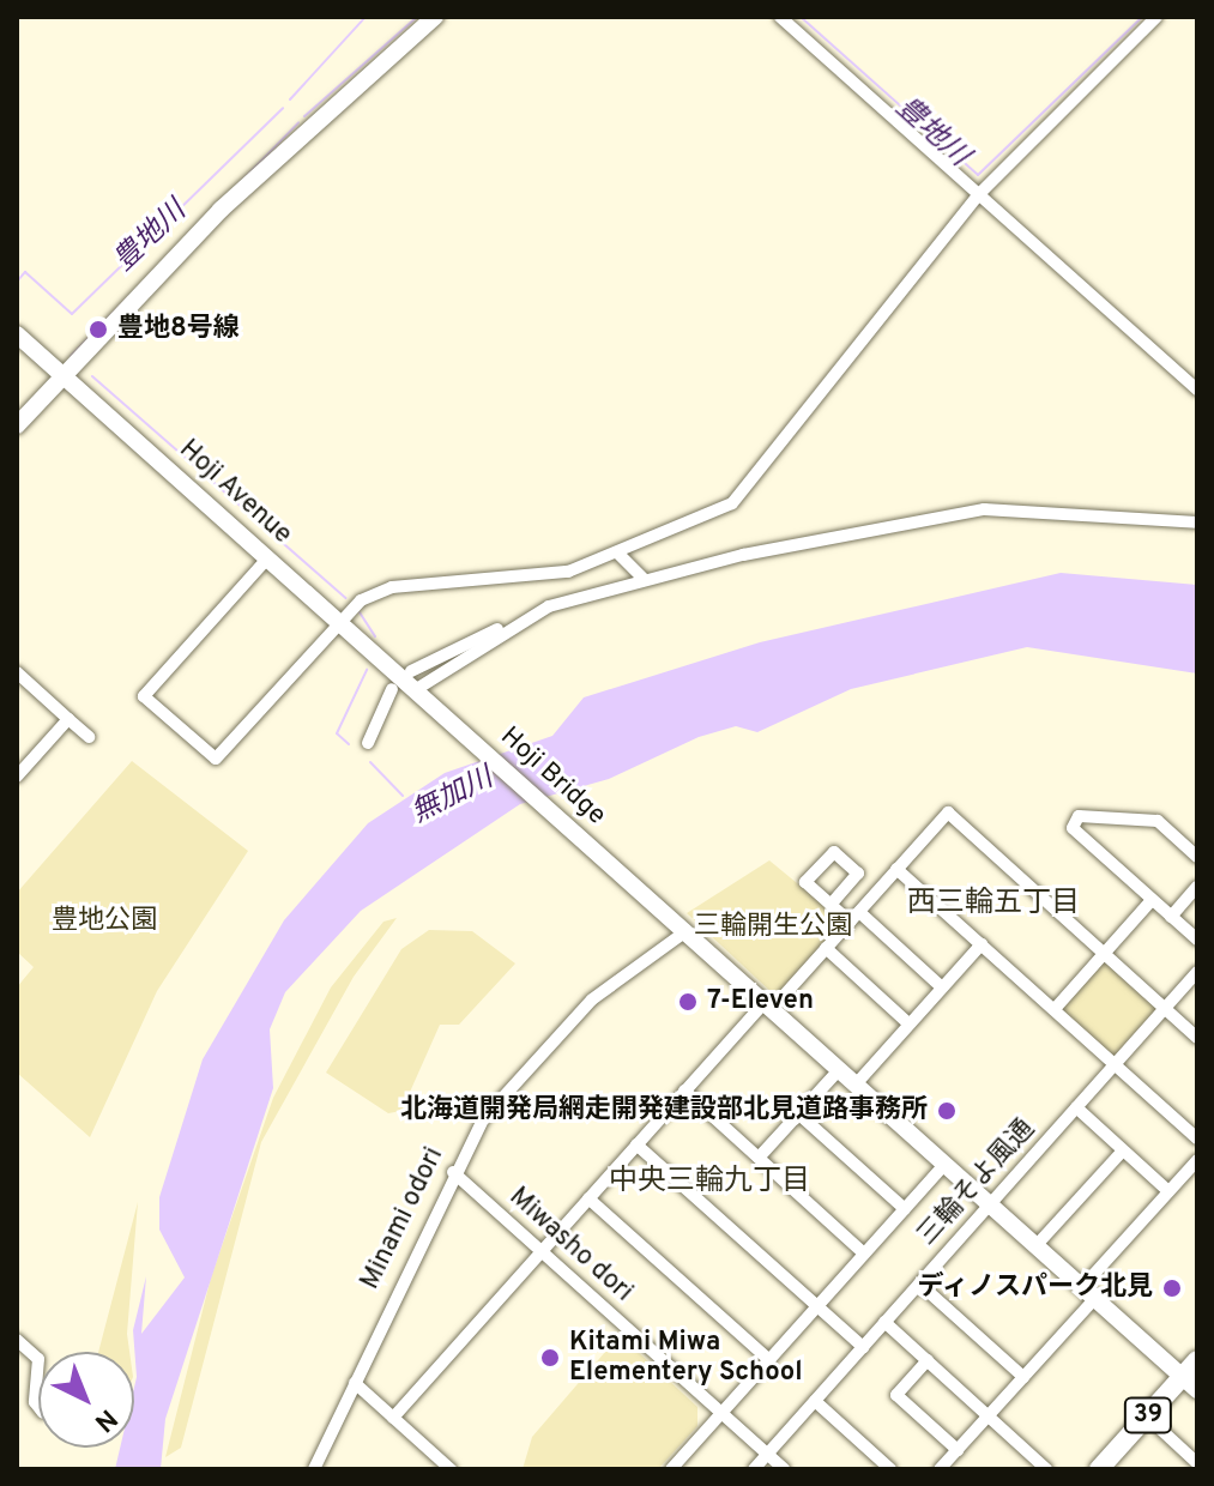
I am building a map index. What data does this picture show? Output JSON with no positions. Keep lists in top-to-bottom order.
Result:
{
  "streets": {
    "highway": ["39"],
    "main road": ["Hoji Avenue", "Hoji Bridge"],
    "street": ["三輪そよ風通", "Minami odori", "Miwasho dori"]
  },
  "crossings": [
    ["Hoji Avenue", "Hoji Bridge"],
    ["Hoji Bridge", "Minami odori"],
    ["三輪そよ風通", "Miwasho dori"],
    ["Minami odori", "Miwasho dori"]
  ],
  "districts": ["西三輪五丁目", "中央三輪九丁目"],
  "water": ["豊地川", "無加川"],
  "parks": ["豊地公園", "三輪開生公園"],
  "places": [
    "豊地8号線",
    "7-Eleven",
    "北海道開発局網走開発建設部北見道路事務所",
    "ディノスパーク北見",
    "Kitami Miwa Elementery School"
  ],
  "north": "bottom right"
}
